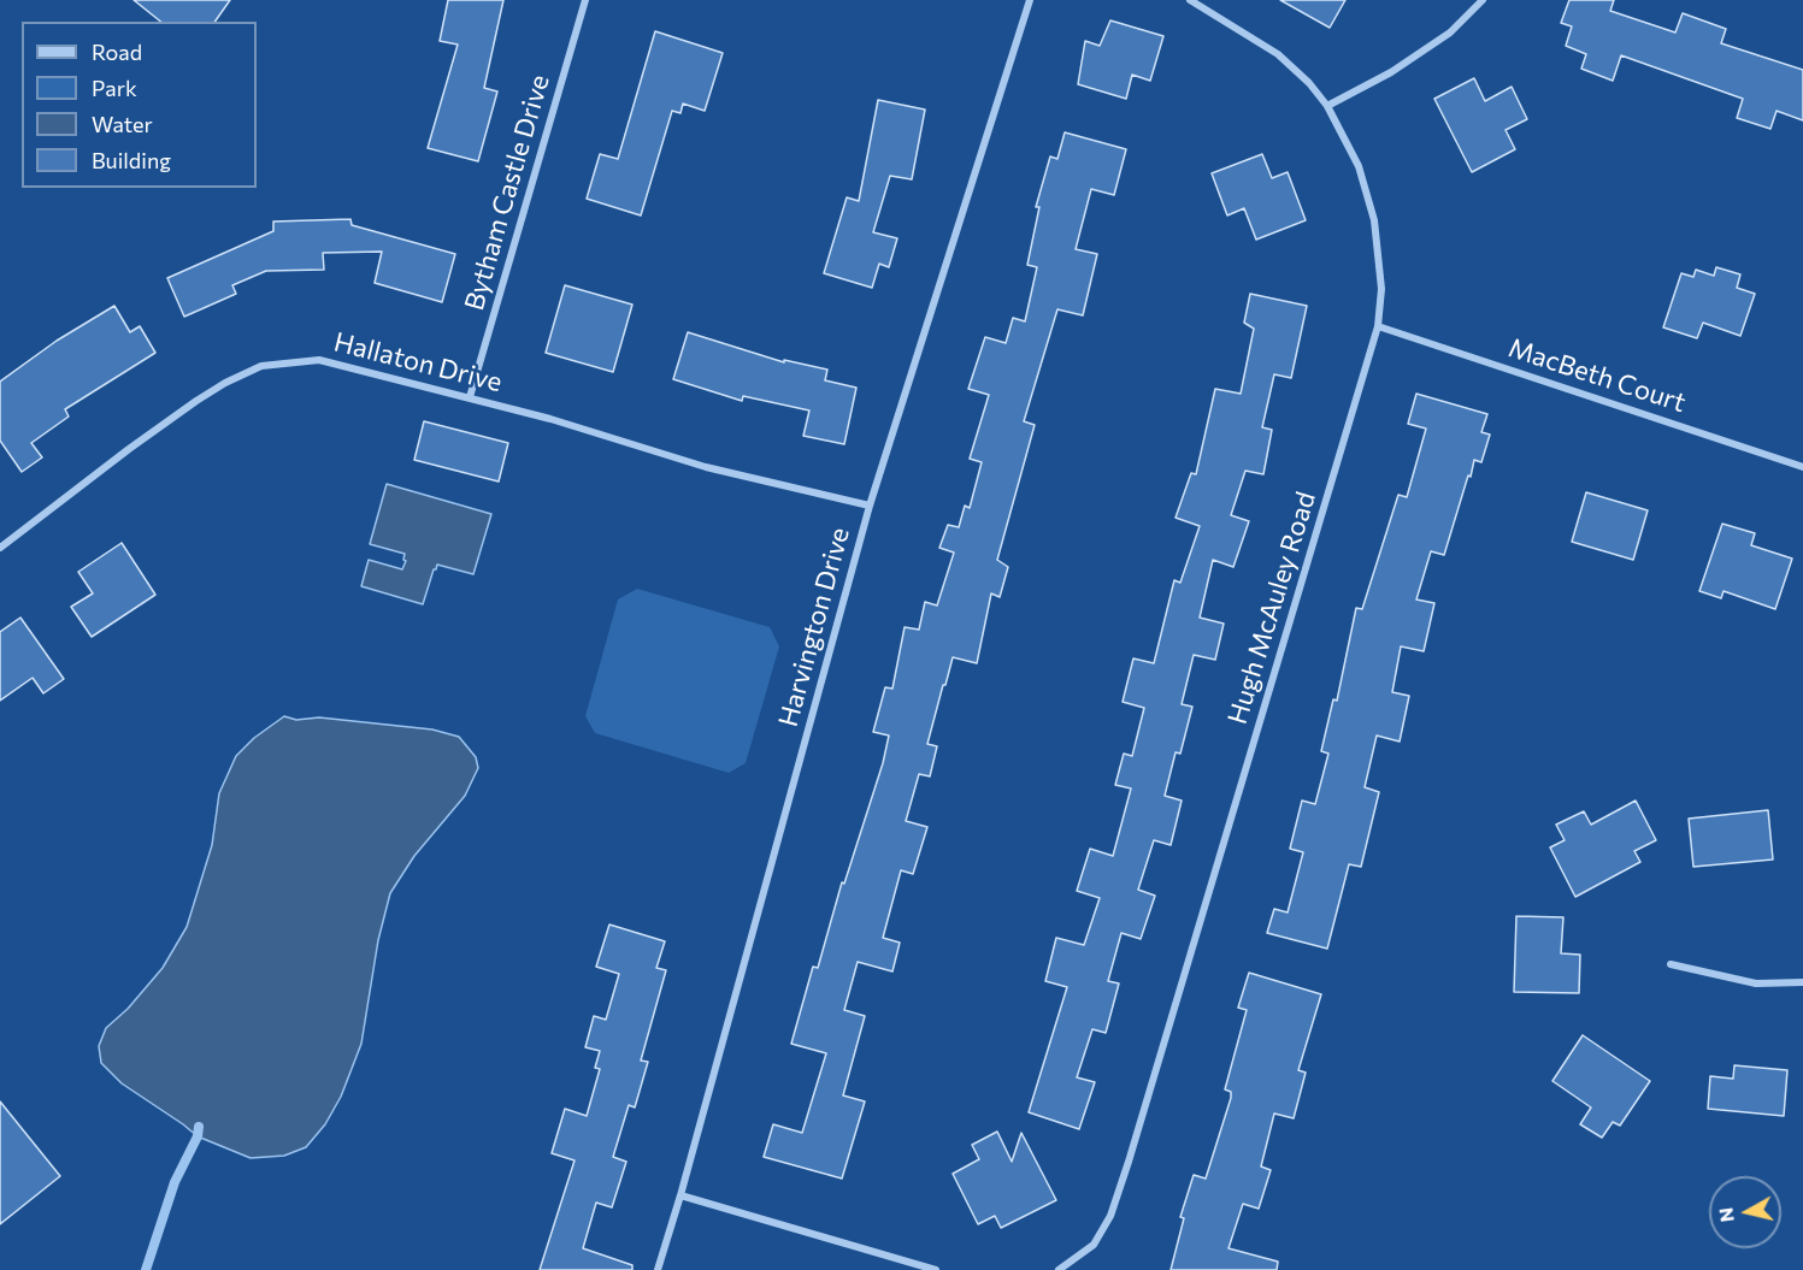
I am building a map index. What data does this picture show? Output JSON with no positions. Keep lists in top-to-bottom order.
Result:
{
  "streets": {
    "street": [
      "Bytham Castle Drive",
      "Hallaton Drive",
      "MacBeth Court",
      "Hugh McAuley Road",
      "Harvington Drive"
    ]
  },
  "crossings": [
    ["Bytham Castle Drive", "Hallaton Drive"],
    ["Hallaton Drive", "Harvington Drive"],
    ["MacBeth Court", "Hugh McAuley Road"]
  ],
  "legend": [
    "Road",
    "Park",
    "Water",
    "Building"
  ],
  "north": "left"
}
